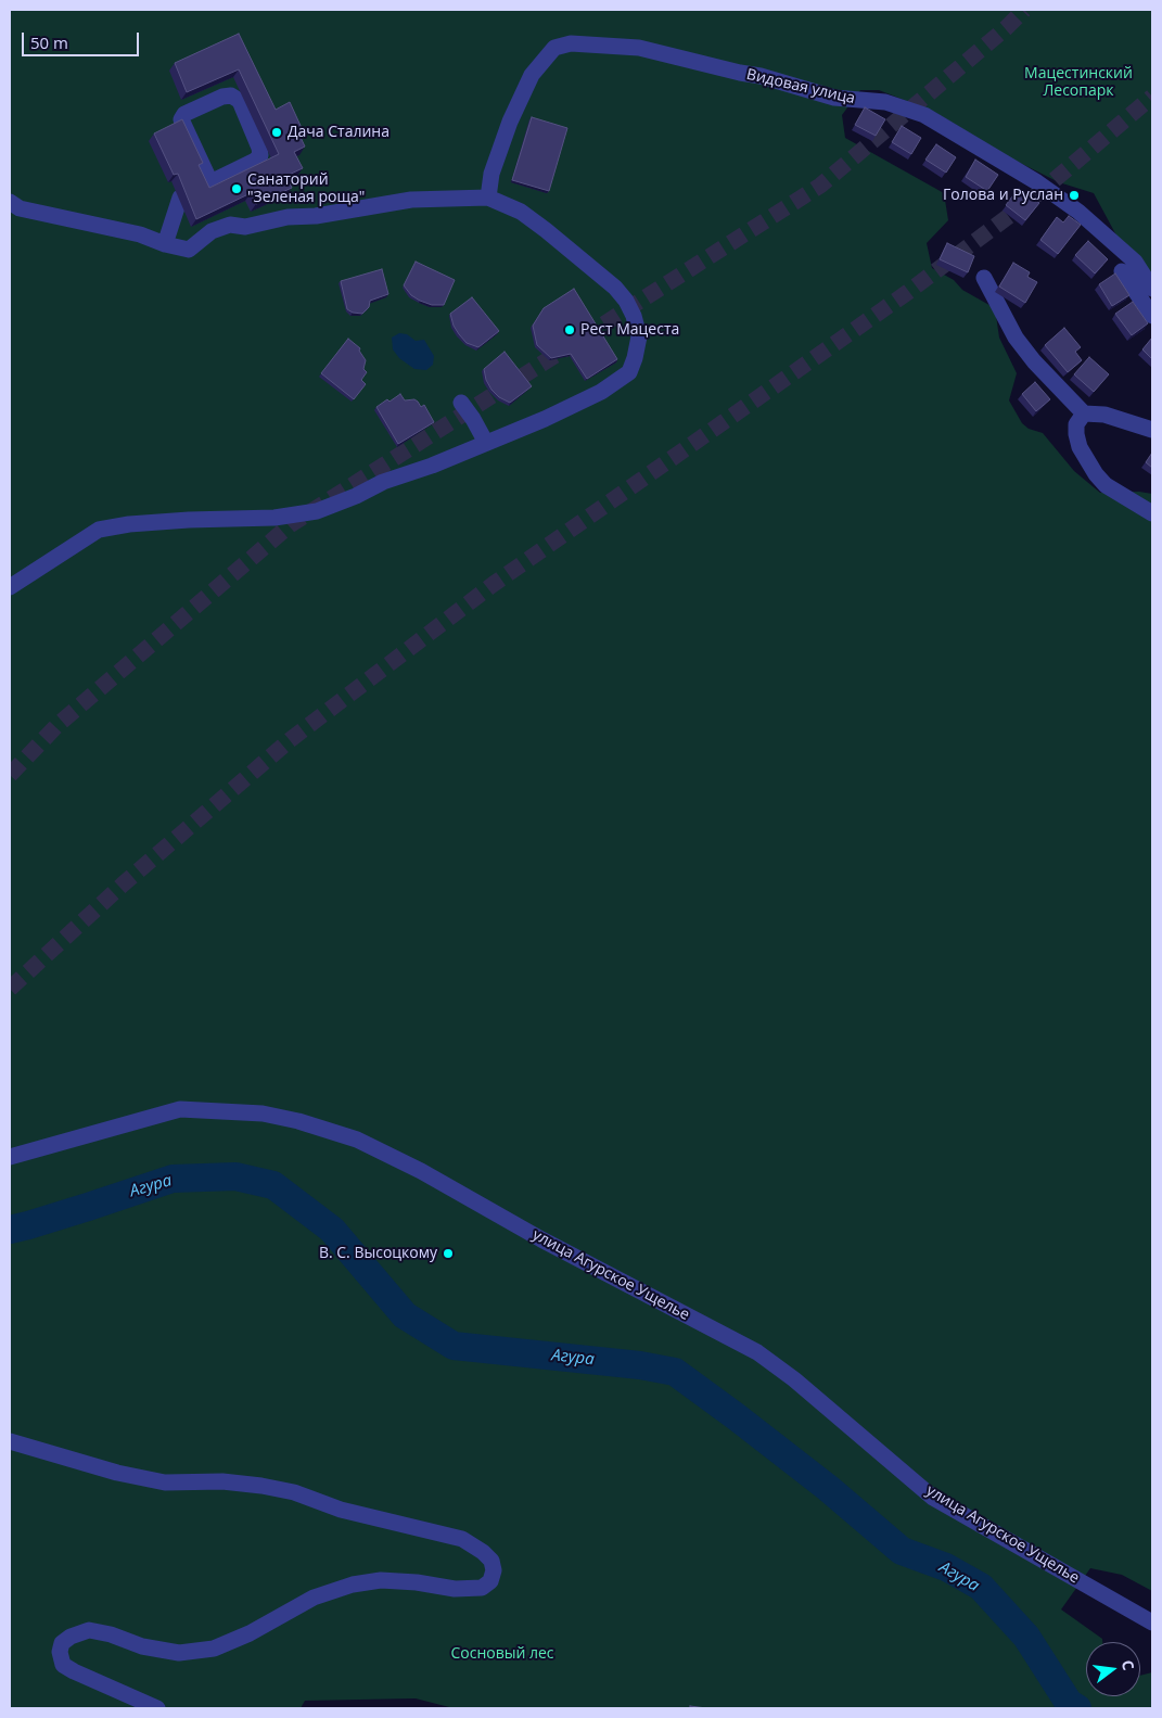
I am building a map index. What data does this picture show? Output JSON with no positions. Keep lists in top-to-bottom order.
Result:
{
  "streets": {
    "street": ["Видовая улица", "улица Агурское Ущелье"]
  },
  "water": ["Агура"],
  "parks": ["Мацестинский Лесопарк", "Сосновый лес"],
  "places": [
    "Дача Сталина",
    "Санаторий \"Зеленая роща\"",
    "Голова и Руслан",
    "Рест Мацеста",
    "В. С. Высоцкому"
  ],
  "scale_bar": "50 m",
  "north": "right"
}
